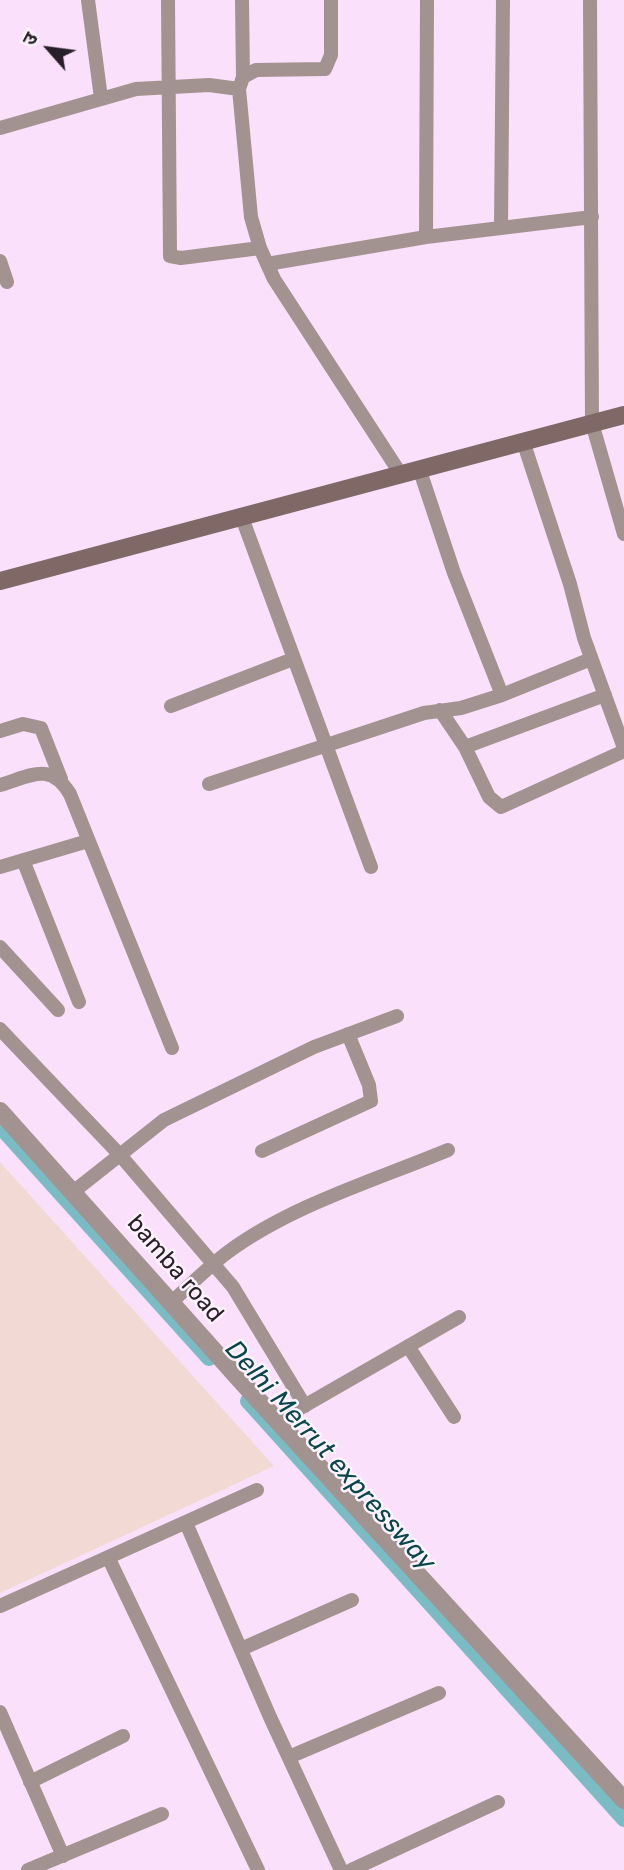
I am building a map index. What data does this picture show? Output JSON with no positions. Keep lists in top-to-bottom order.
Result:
{
  "streets": {
    "street": ["bamba road"]
  },
  "water": ["Delhi Merrut expressway"],
  "north": "top left"
}
